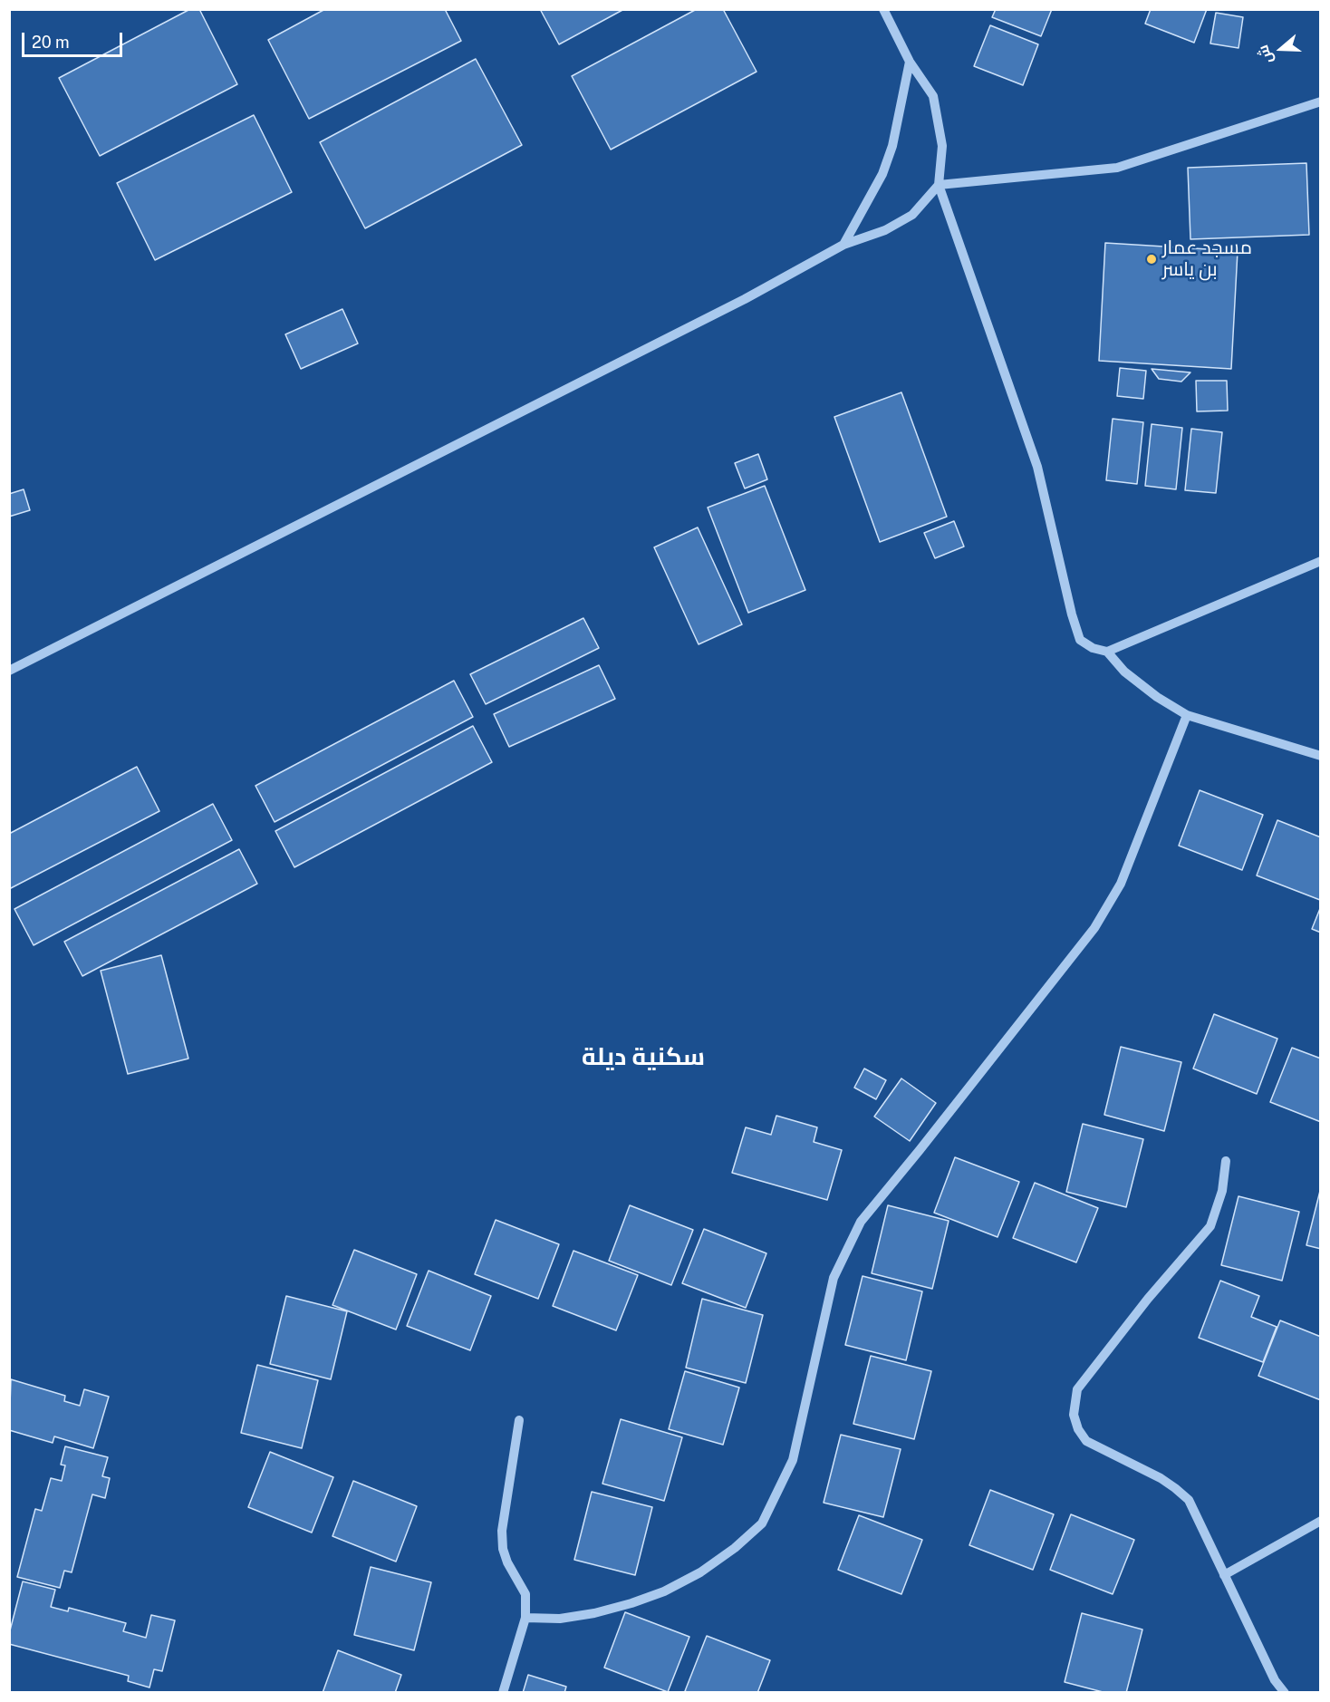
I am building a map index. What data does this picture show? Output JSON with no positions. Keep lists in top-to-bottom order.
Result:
{
  "districts": ["سكنية ديلة"],
  "places": ["مسجد عمار بن ياسر"],
  "scale_bar": "20 m",
  "north": "left"
}
